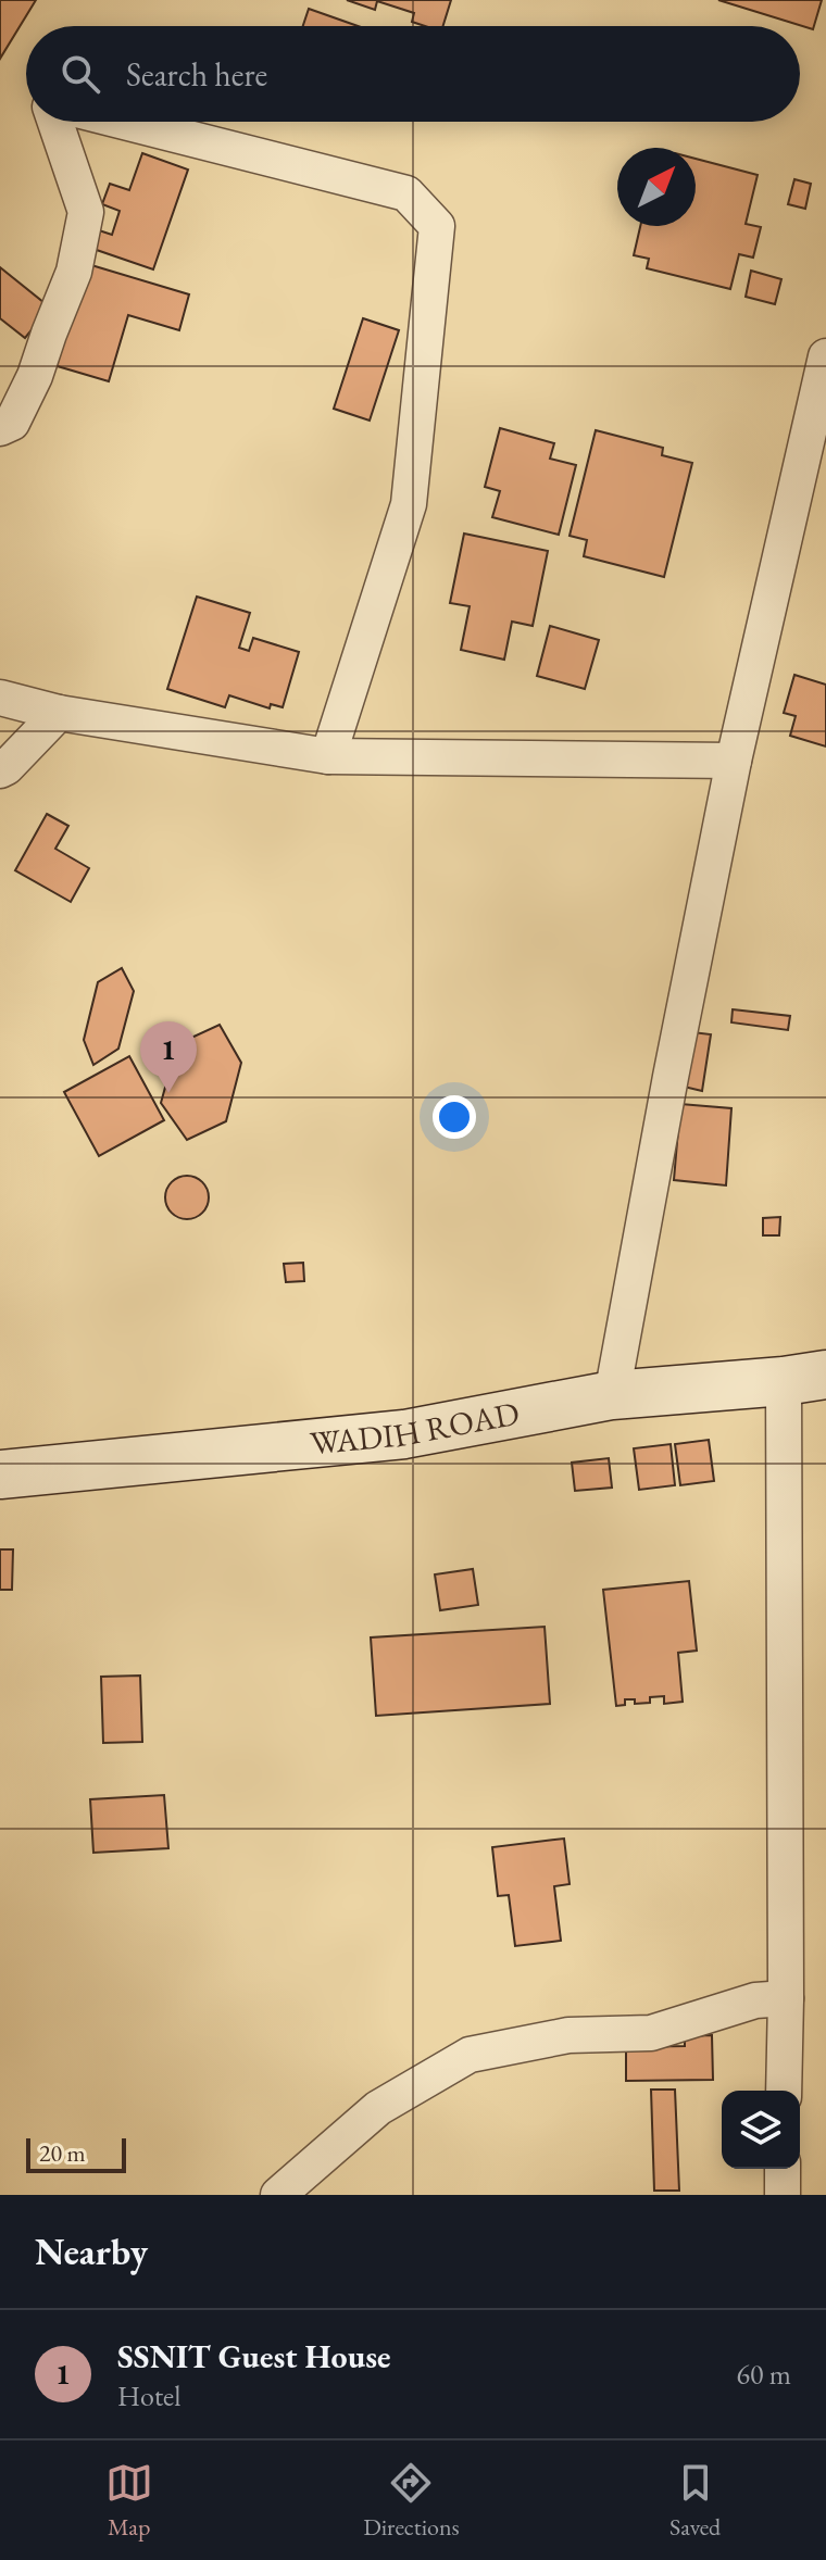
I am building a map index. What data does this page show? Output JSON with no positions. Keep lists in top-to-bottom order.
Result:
{
  "streets": {
    "street": ["WADIH ROAD"]
  },
  "scale_bar": "20 m",
  "north": "top right",
  "page": {
    "search": "Search here",
    "pins": "1",
    "scale": "20 m",
    "heading": "Nearby",
    "list": [
      {
        "mark": "1",
        "name": "SSNIT Guest House",
        "note": "Hotel",
        "value": "60 m"
      }
    ],
    "nav": ["Map", "Directions", "Saved"]
  }
}
